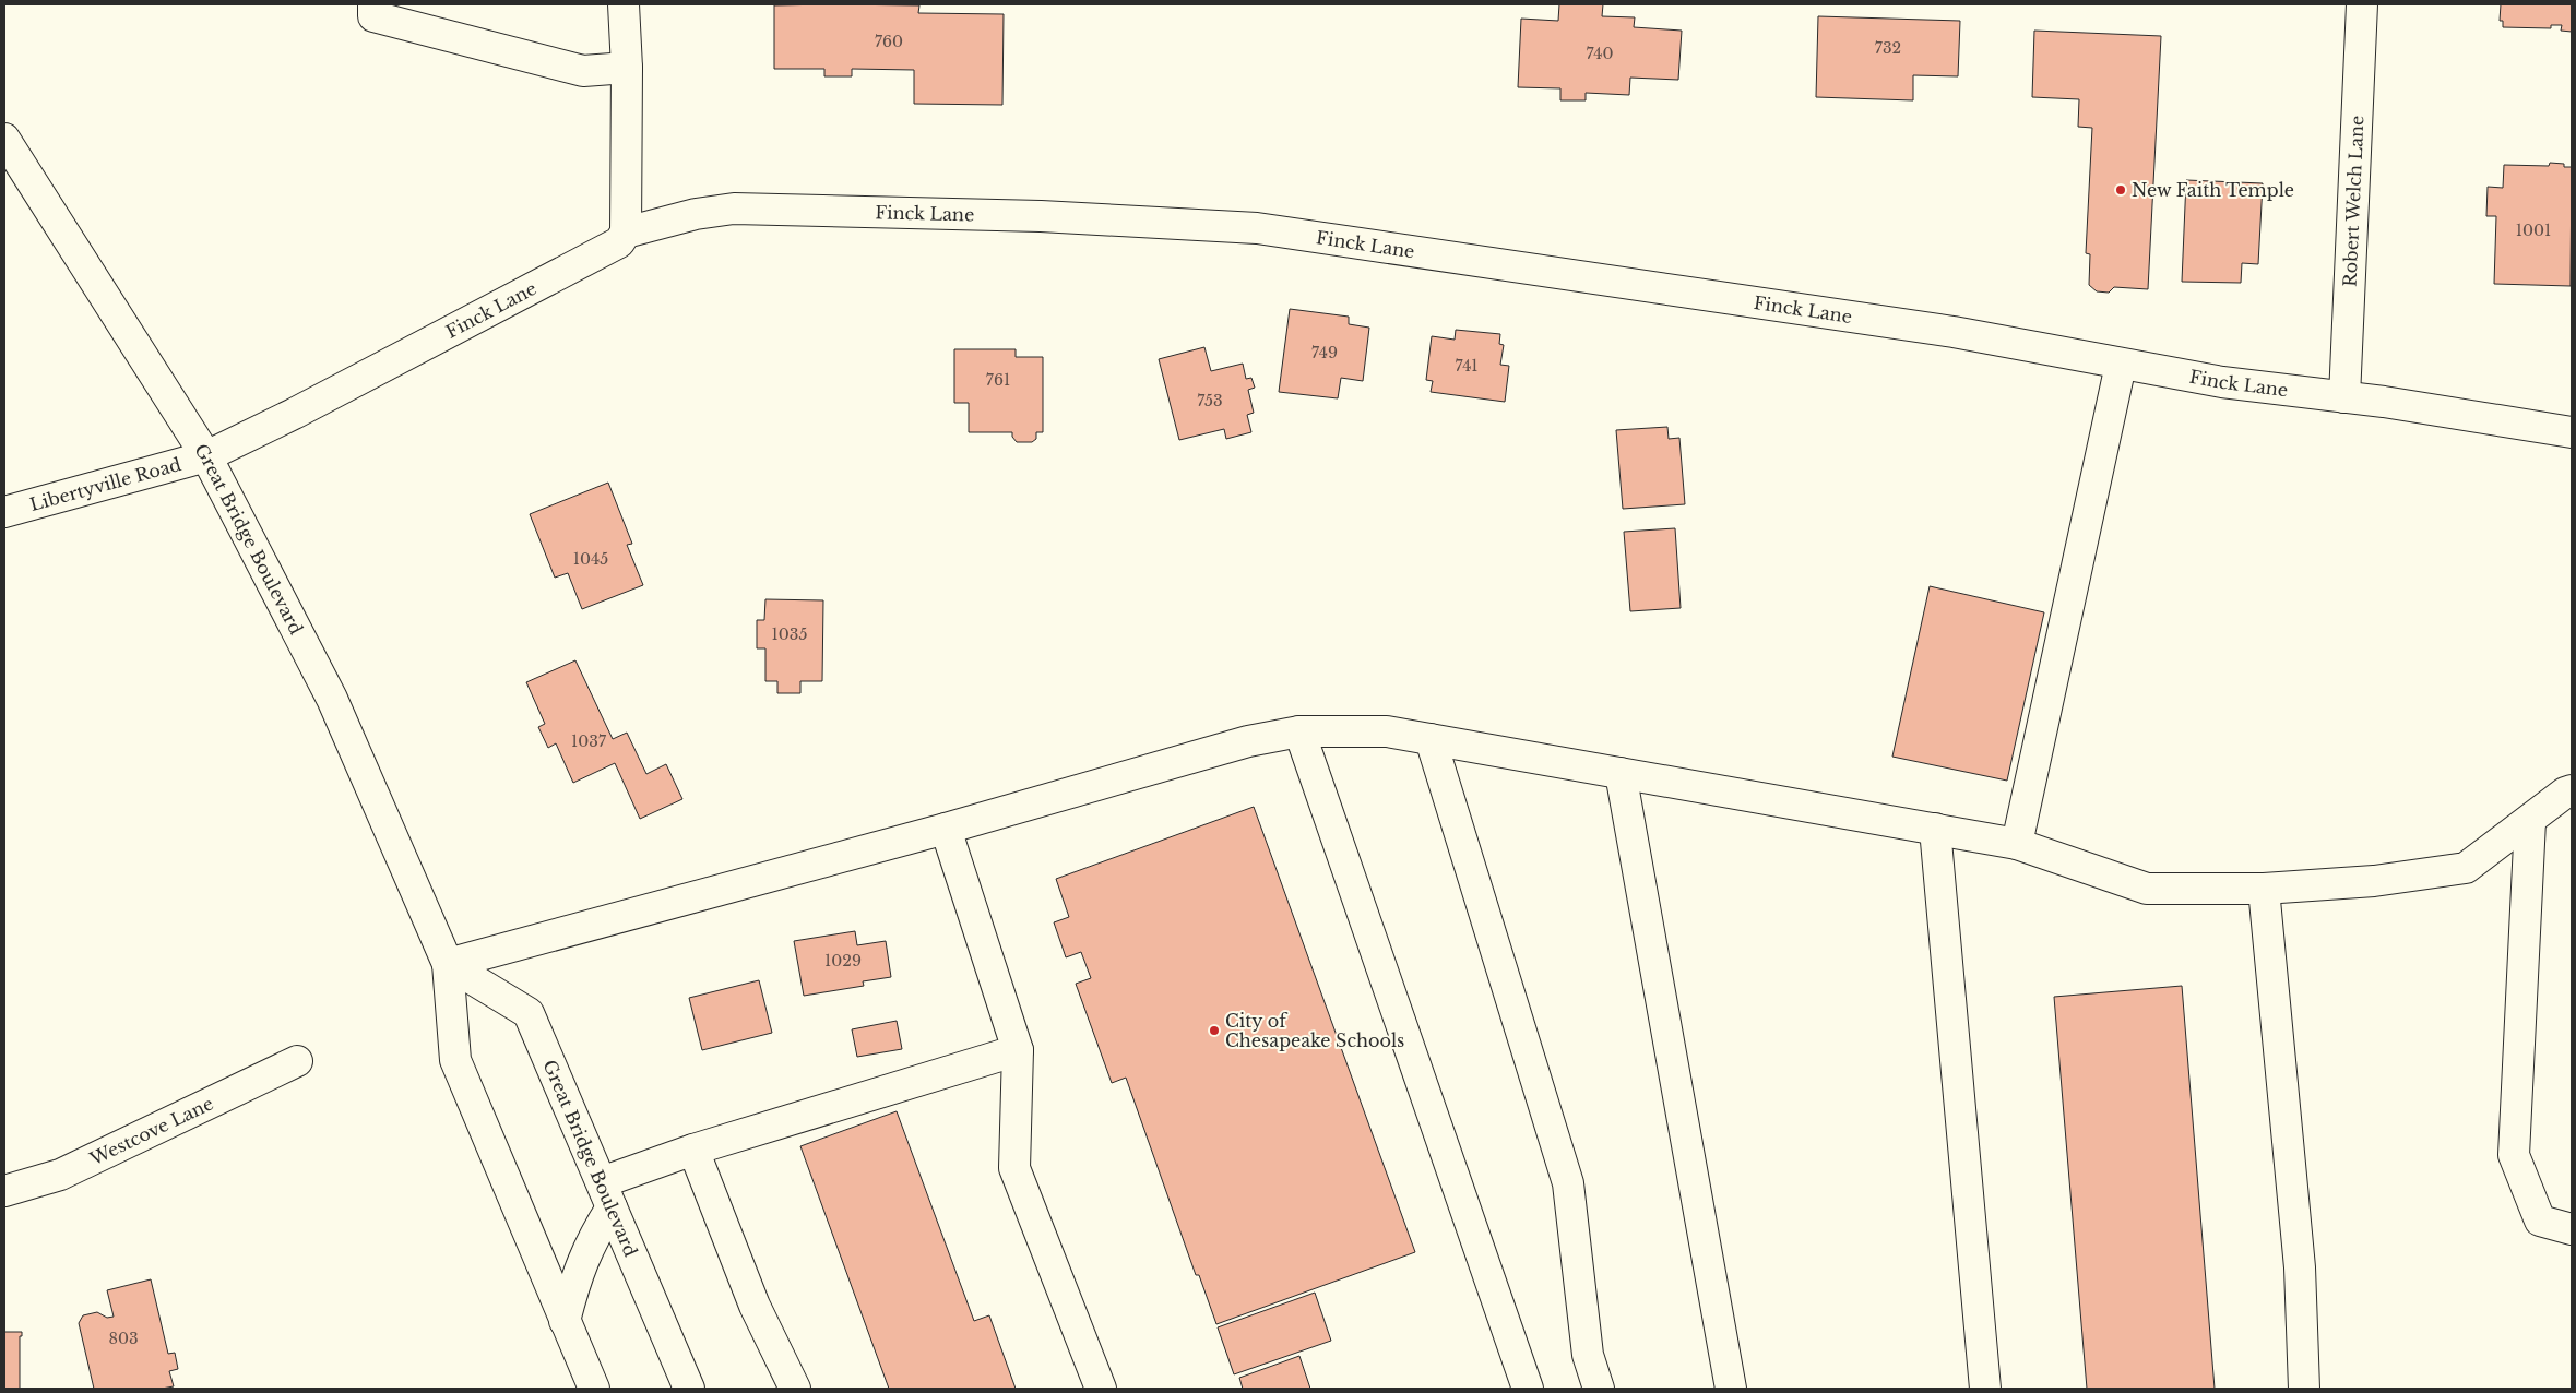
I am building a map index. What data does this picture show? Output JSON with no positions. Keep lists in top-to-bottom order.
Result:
{
  "streets": {
    "street": [
      "Robert Welch Lane",
      "Finck Lane",
      "Libertyville Road",
      "Great Bridge Boulevard",
      "Westcove Lane"
    ]
  },
  "crossings": [
    ["Robert Welch Lane", "Finck Lane"],
    ["Finck Lane", "Libertyville Road"],
    ["Finck Lane", "Great Bridge Boulevard"],
    ["Libertyville Road", "Great Bridge Boulevard"]
  ],
  "places": ["New Faith Temple", "City of Chesapeake Schools"],
  "house_numbers": [
    "760",
    "732",
    "740",
    "1001",
    "749",
    "741",
    "761",
    "753",
    "1045",
    "1035",
    "1037",
    "1029",
    "803"
  ]
}
